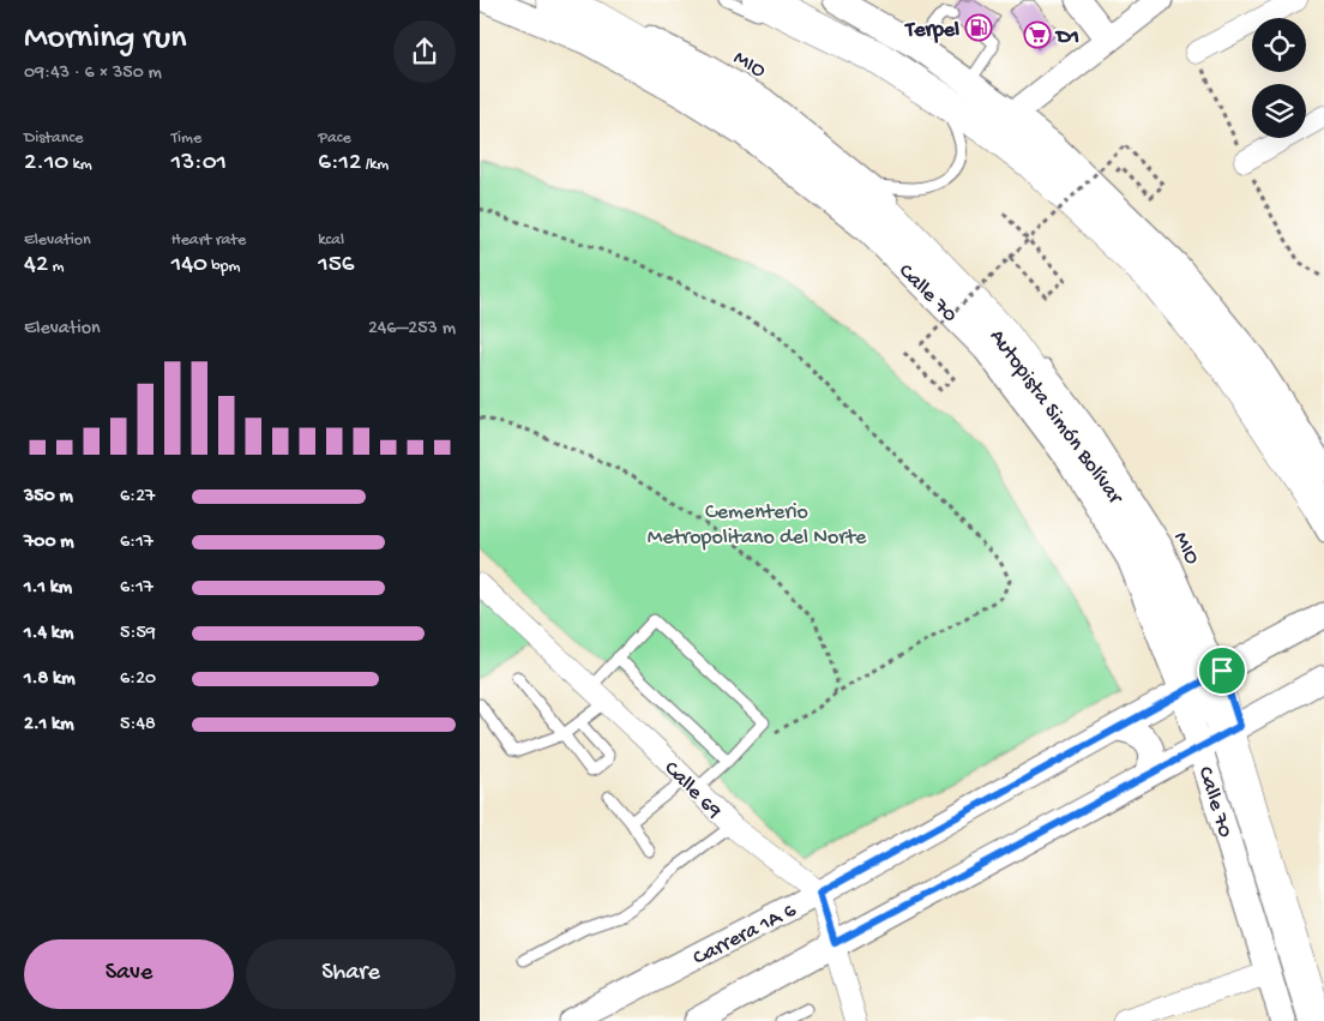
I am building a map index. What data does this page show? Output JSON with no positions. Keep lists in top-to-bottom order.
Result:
{
  "streets": {
    "highway": ["Autopista Simón Bolívar"],
    "street": ["Calle 70", "Calle 69", "Carrera 1A 6"],
    "lane": ["MIO"]
  },
  "crossings": [
    ["MIO", "Autopista Simón Bolívar"],
    ["MIO", "Carrera 1A 6"],
    ["Calle 70", "Autopista Simón Bolívar"],
    ["Autopista Simón Bolívar", "Carrera 1A 6"],
    ["Calle 69", "Carrera 1A 6"]
  ],
  "parks": ["Cementerio Metropolitano del Norte"],
  "places": {
    "fuel station": ["Terpel"],
    "supermarket": ["D1"]
  },
  "page": {
    "heading": ["Morning run", "09:43 · 6 × 350 m"],
    "stats": [
      ["Distance", "2.10 km"],
      ["Time", "13:01"],
      ["Pace", "6:12 /km"],
      ["Elevation", "42 m"],
      ["Heart rate", "140 bpm"],
      ["kcal", "156"]
    ],
    "chart": ["Elevation", "246–253 m"],
    "list": [
      {
        "name": "350 m",
        "note": "6:27"
      },
      {
        "name": "700 m",
        "note": "6:17"
      },
      {
        "name": "1.1 km",
        "note": "6:17"
      },
      {
        "name": "1.4 km",
        "note": "5:59"
      },
      {
        "name": "1.8 km",
        "note": "6:20"
      },
      {
        "name": "2.1 km",
        "note": "5:48"
      }
    ],
    "buttons": ["Save", "Share"]
  }
}
